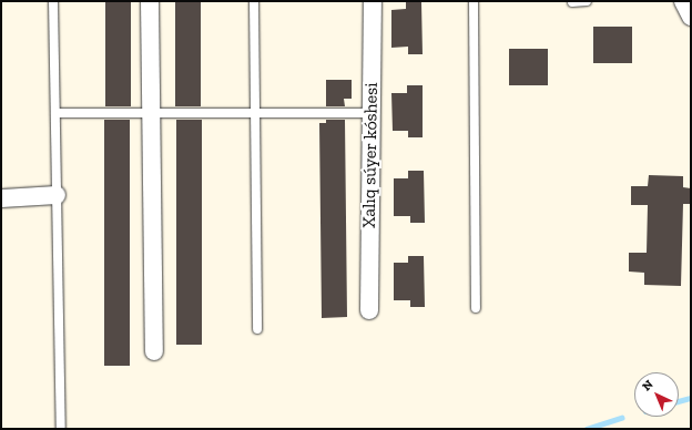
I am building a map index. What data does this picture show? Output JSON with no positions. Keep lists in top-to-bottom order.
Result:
{
  "streets": {
    "street": ["Xalıq súyer kóshesi"]
  },
  "north": "top left"
}
